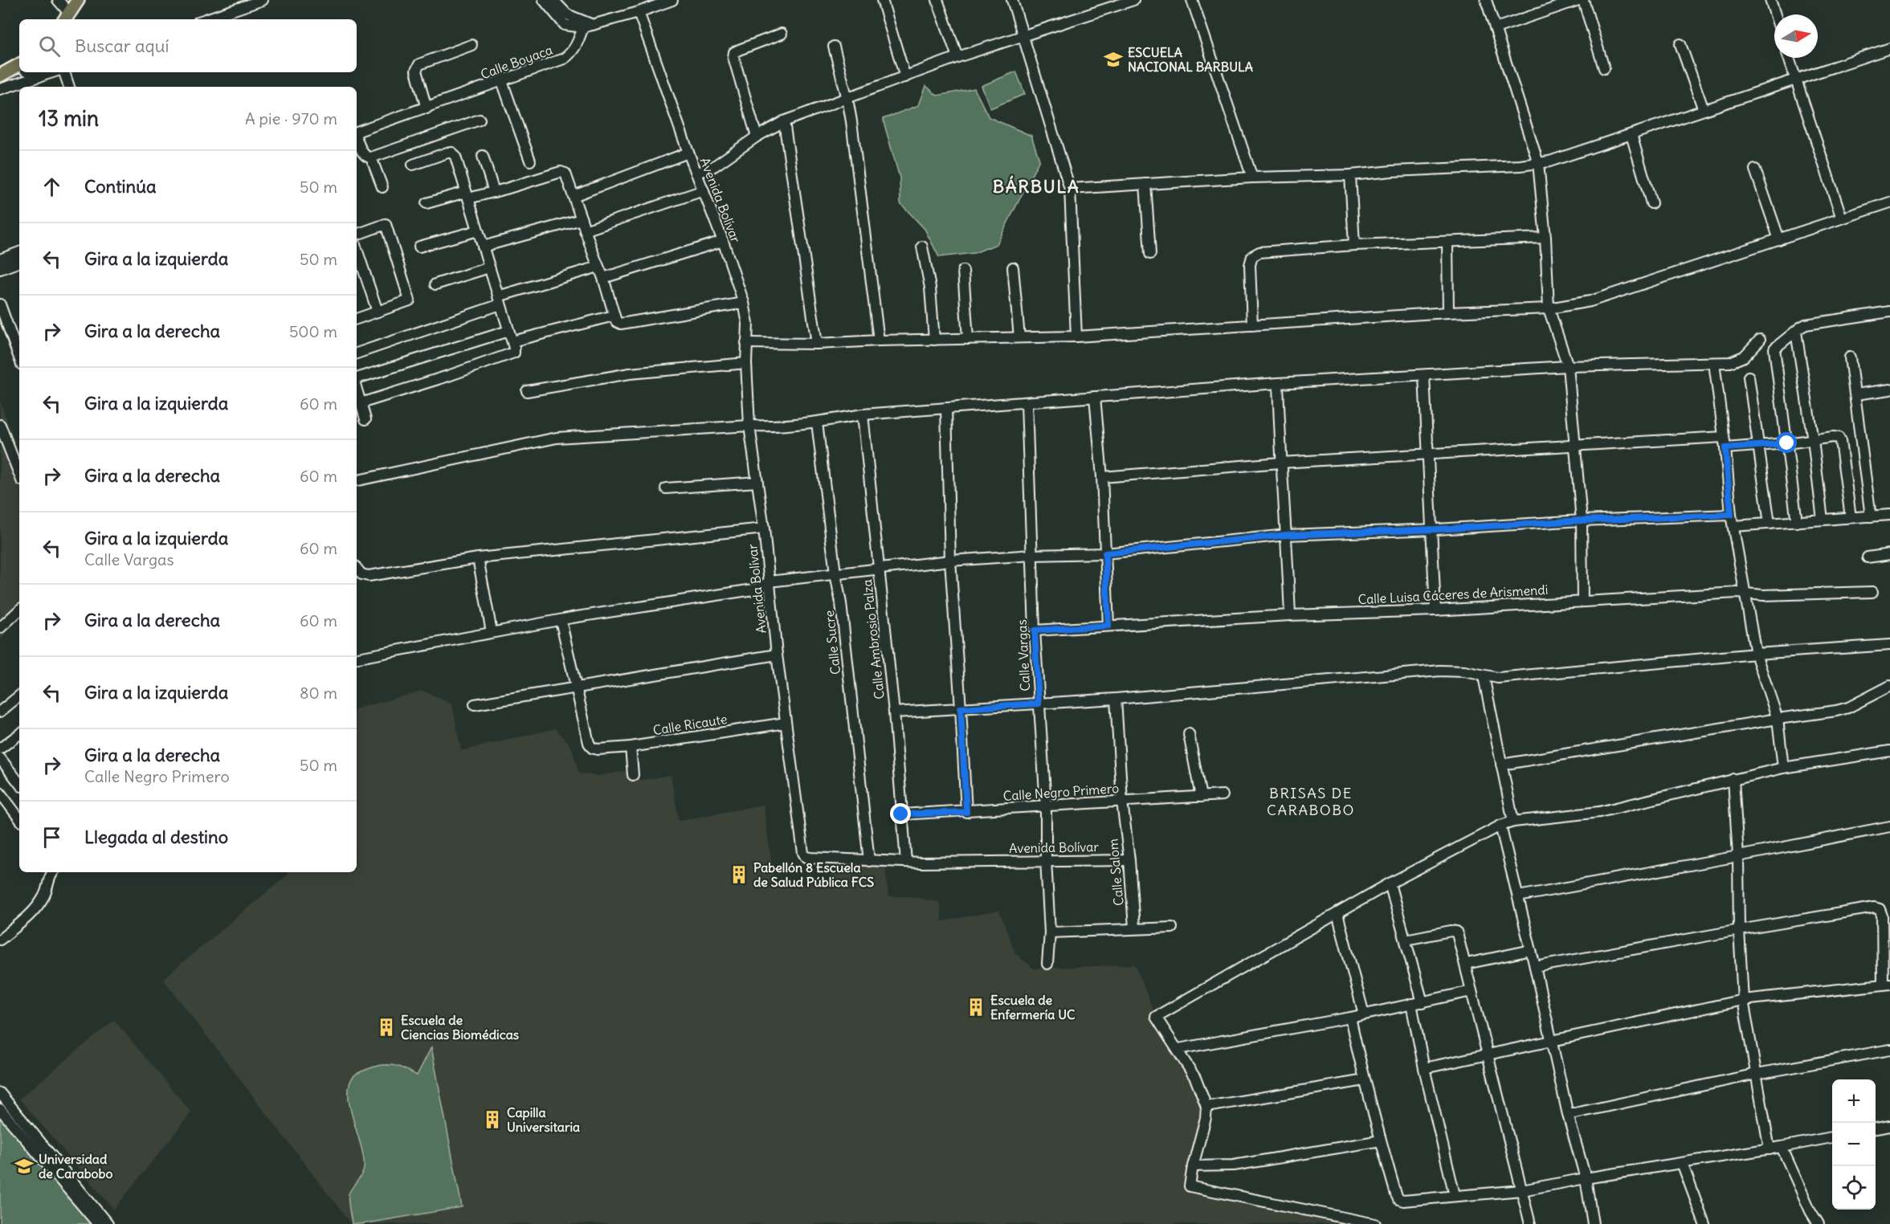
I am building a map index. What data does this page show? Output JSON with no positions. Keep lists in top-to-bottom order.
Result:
{
  "streets": {
    "street": [
      "Calle Boyaca",
      "Avenida Bolívar",
      "Calle Luisa Cáceres de Arismendi",
      "Calle Ambrosio Palza",
      "Calle Sucre",
      "Calle Vargas",
      "Calle Ricaute",
      "Calle Negro Primero",
      "Calle Salom"
    ]
  },
  "crossings": [
    ["Avenida Bolívar", "Calle Ambrosio Palza"],
    ["Avenida Bolívar", "Calle Sucre"],
    ["Avenida Bolívar", "Calle Vargas"],
    ["Avenida Bolívar", "Calle Ricaute"],
    ["Avenida Bolívar", "Calle Salom"],
    ["Calle Luisa Cáceres de Arismendi", "Calle Vargas"],
    ["Calle Ambrosio Palza", "Calle Negro Primero"],
    ["Calle Vargas", "Calle Negro Primero"],
    ["Calle Negro Primero", "Calle Salom"]
  ],
  "districts": ["BÁRBULA", "BRISAS DE CARABOBO"],
  "places": {
    "school or university": ["ESCUELA NACIONAL BARBULA", "Universidad de Carabobo"],
    "building": [
      "Pabellón 8 Escuela de Salud Pública FCS",
      "Escuela de Enfermería UC",
      "Escuela de Ciencias Biomédicas",
      "Capilla Universitaria"
    ]
  },
  "north": "right",
  "page": {
    "search": "Buscar aquí",
    "heading": ["13 min", "A pie · 970 m"],
    "list": [
      ["Continúa", "50 m"],
      ["Gira a la izquierda", "50 m"],
      ["Gira a la derecha", "500 m"],
      ["Gira a la izquierda", "60 m"],
      ["Gira a la derecha", "60 m"],
      ["Gira a la izquierda", "Calle Vargas", "60 m"],
      ["Gira a la derecha", "60 m"],
      ["Gira a la izquierda", "80 m"],
      ["Gira a la derecha", "Calle Negro Primero", "50 m"],
      "Llegada al destino"
    ],
    "map_buttons": ["+", "−"]
  }
}
